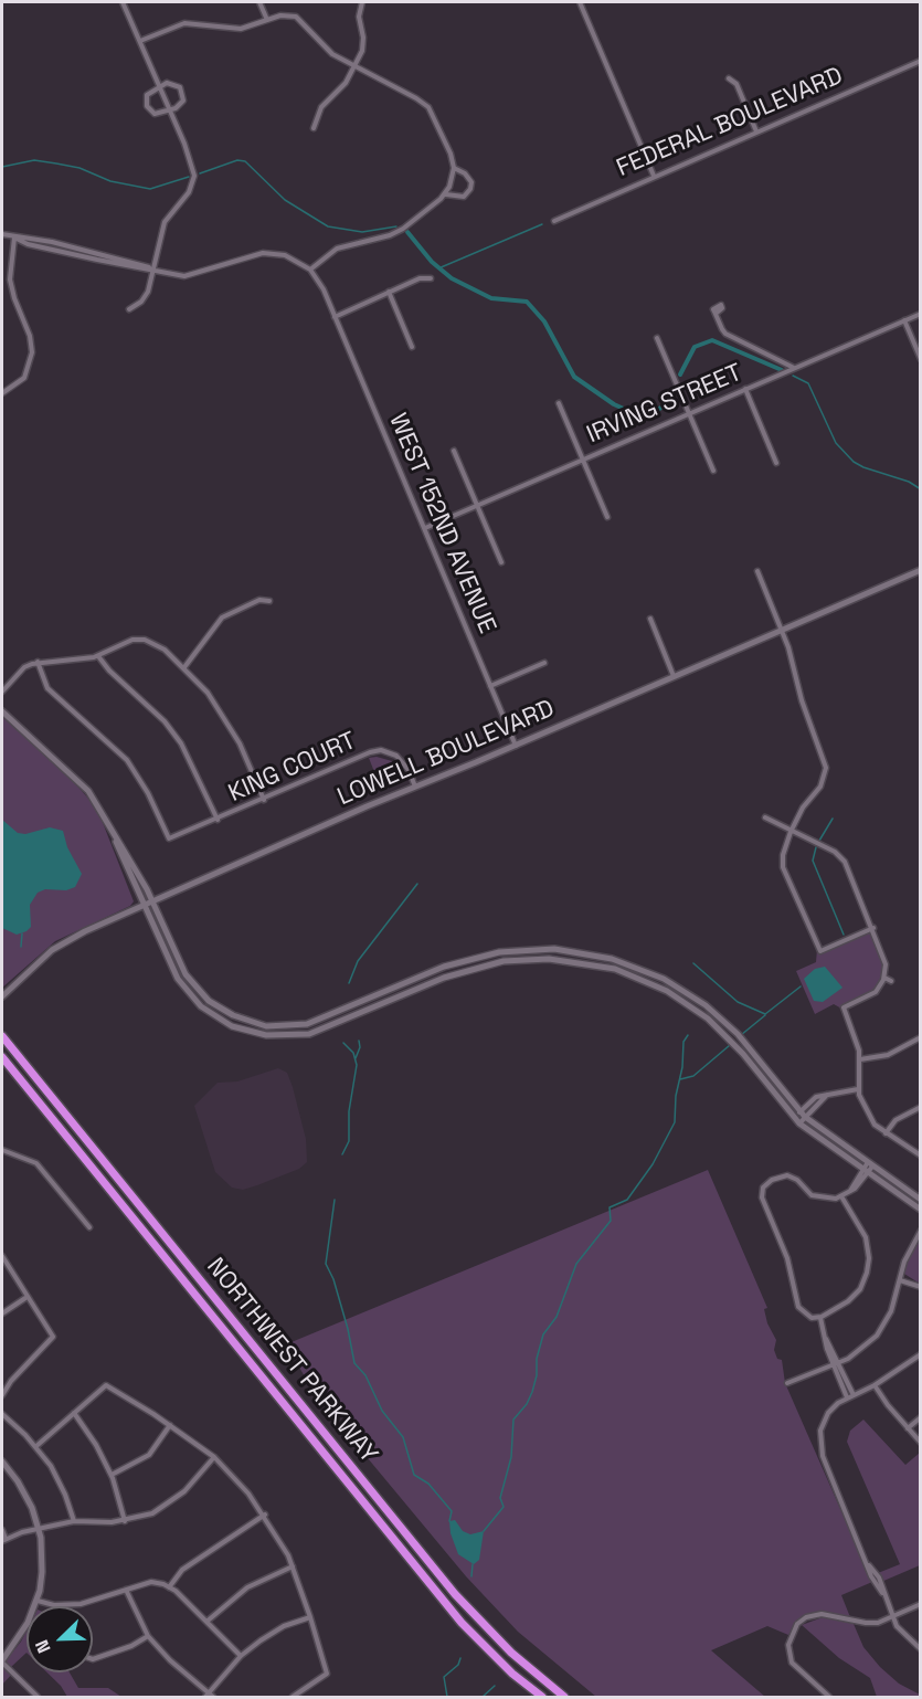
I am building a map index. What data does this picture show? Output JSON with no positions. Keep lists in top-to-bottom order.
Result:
{
  "streets": {
    "highway": ["NORTHWEST PARKWAY"],
    "main road": ["LOWELL BOULEVARD"],
    "street": [
      "FEDERAL BOULEVARD",
      "IRVING STREET",
      "WEST 152ND AVENUE",
      "KING COURT"
    ]
  },
  "crossings": [
    ["IRVING STREET", "WEST 152ND AVENUE"],
    ["WEST 152ND AVENUE", "LOWELL BOULEVARD"],
    ["LOWELL BOULEVARD", "KING COURT"]
  ],
  "north": "bottom left"
}
